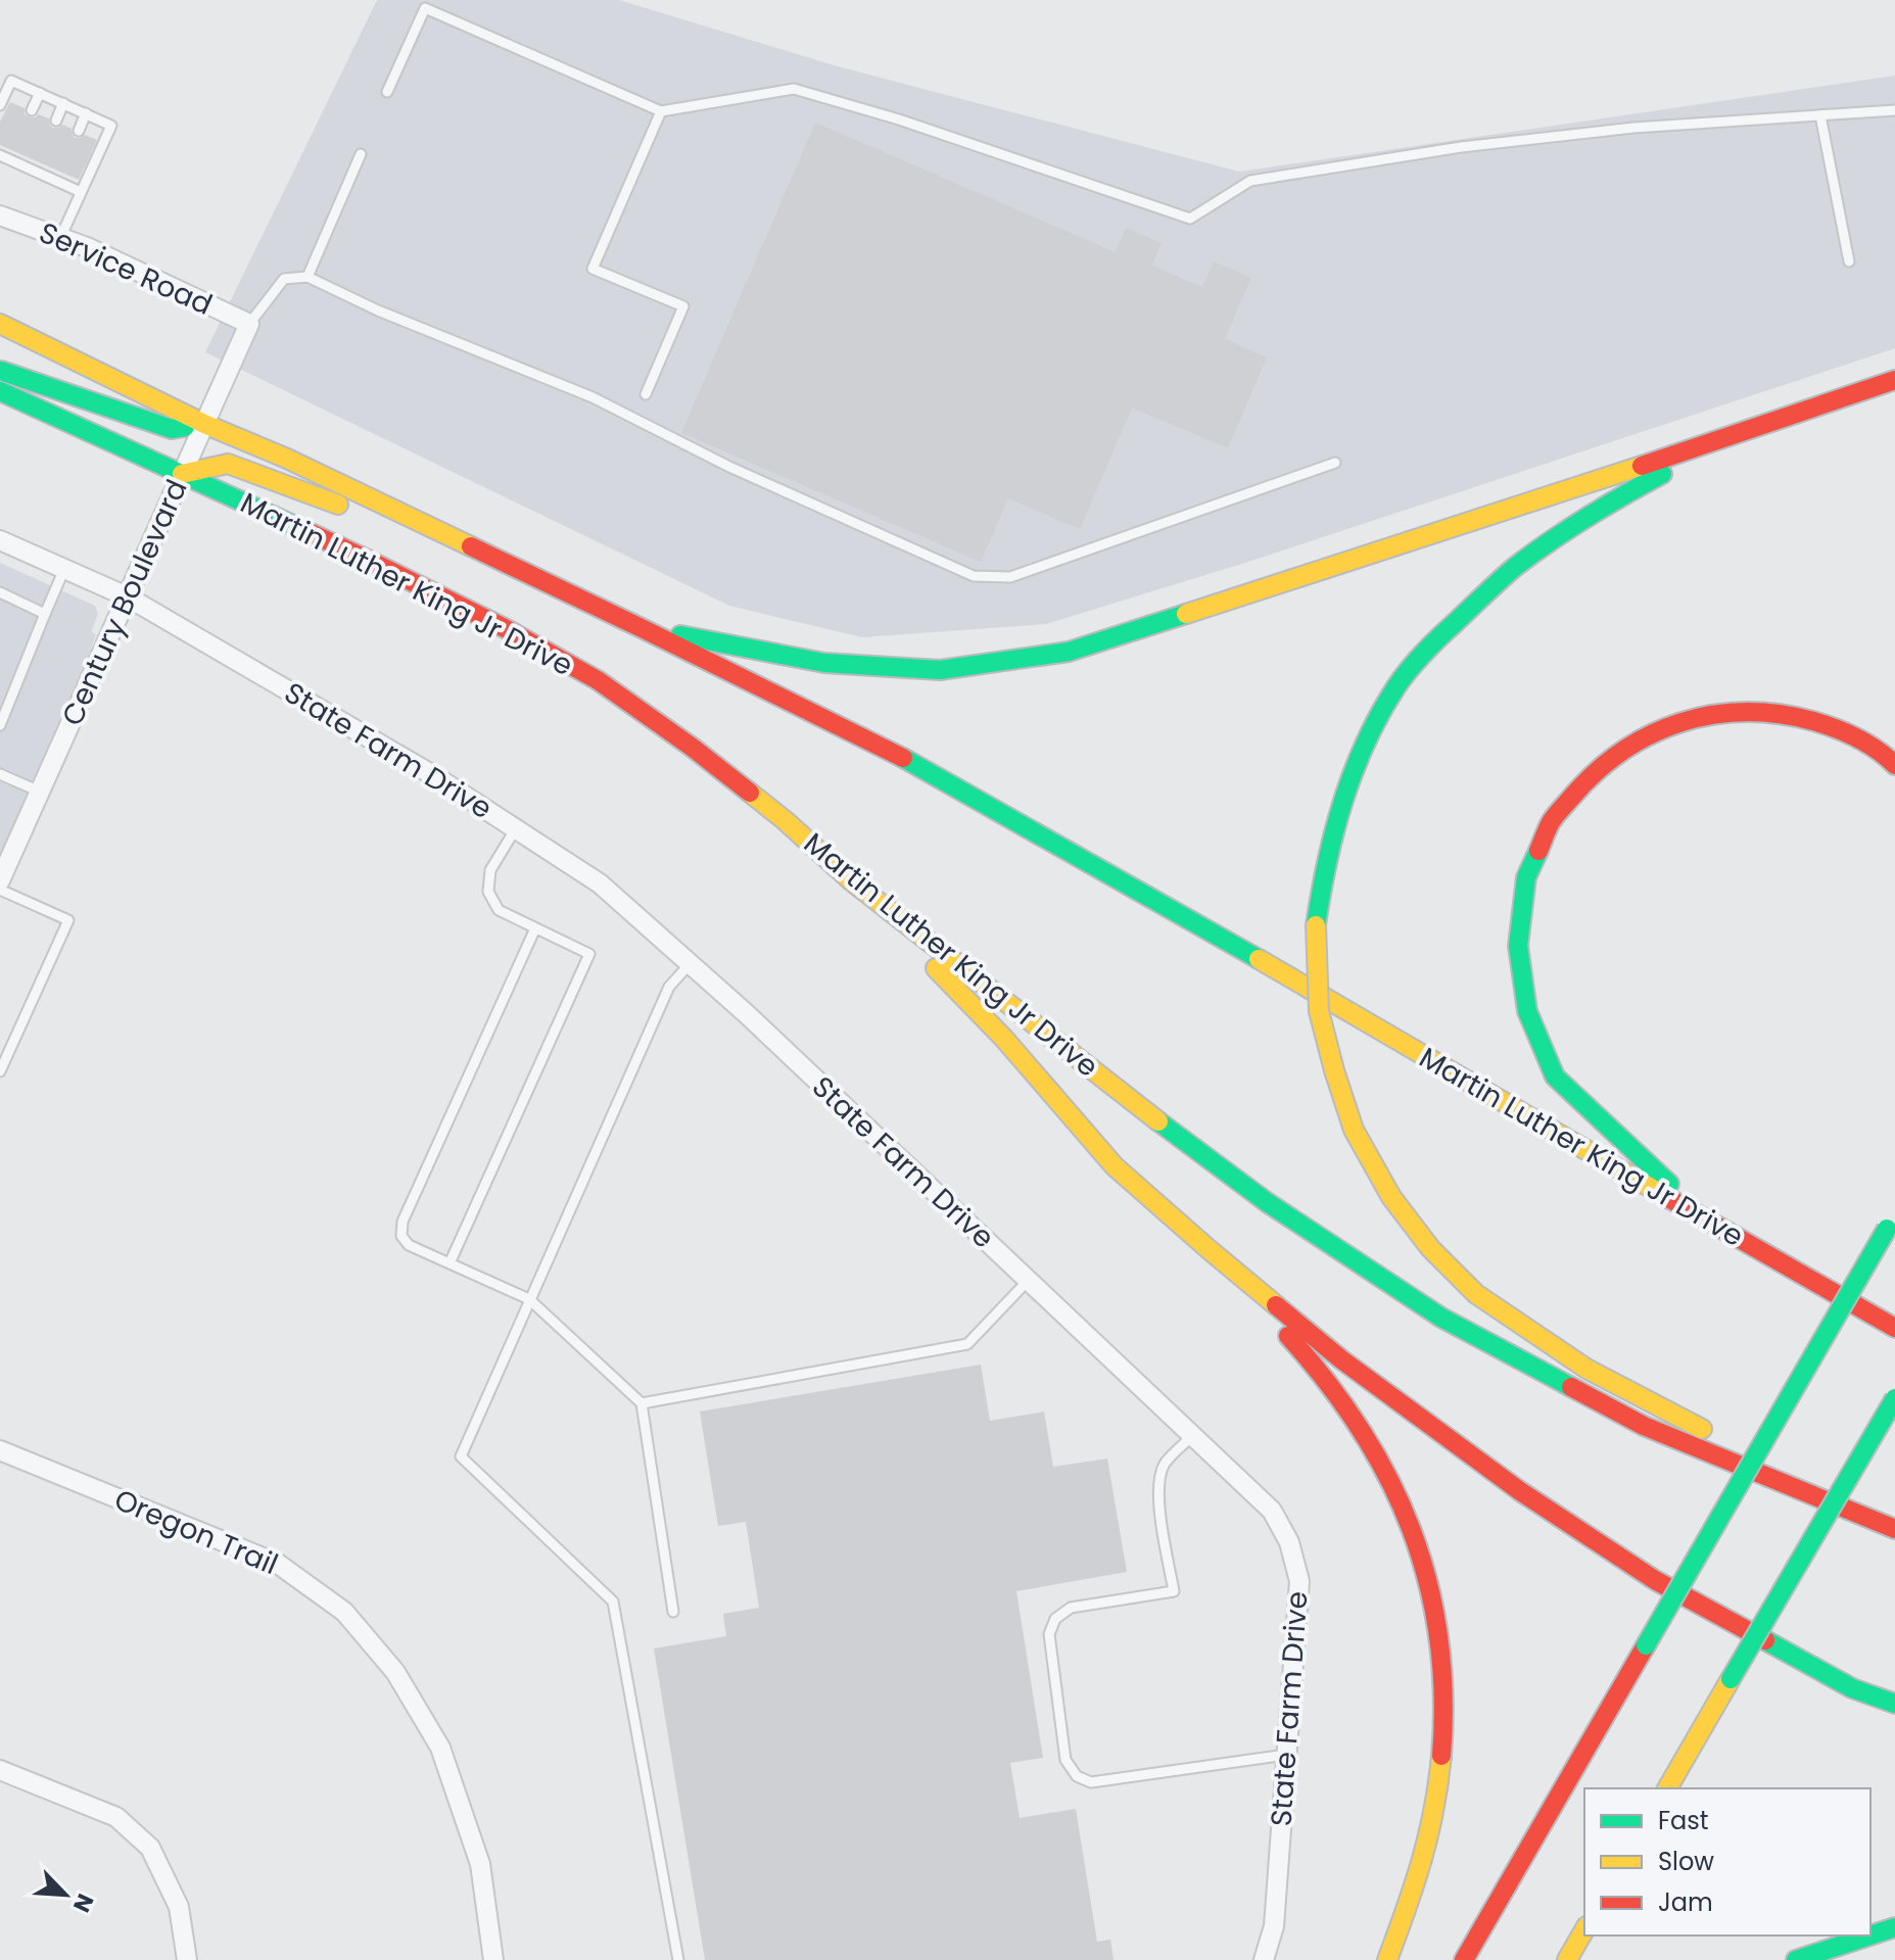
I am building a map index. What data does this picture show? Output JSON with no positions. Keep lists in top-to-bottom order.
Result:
{
  "streets": {
    "highway": ["Martin Luther King Jr Drive"],
    "street": [
      "Service Road",
      "Century Boulevard",
      "State Farm Drive",
      "Oregon Trail"
    ]
  },
  "crossings": [
    ["Service Road", "Century Boulevard"],
    ["Martin Luther King Jr Drive", "Century Boulevard"],
    ["Century Boulevard", "State Farm Drive"]
  ],
  "legend": ["Fast", "Slow", "Jam"],
  "north": "bottom right"
}
